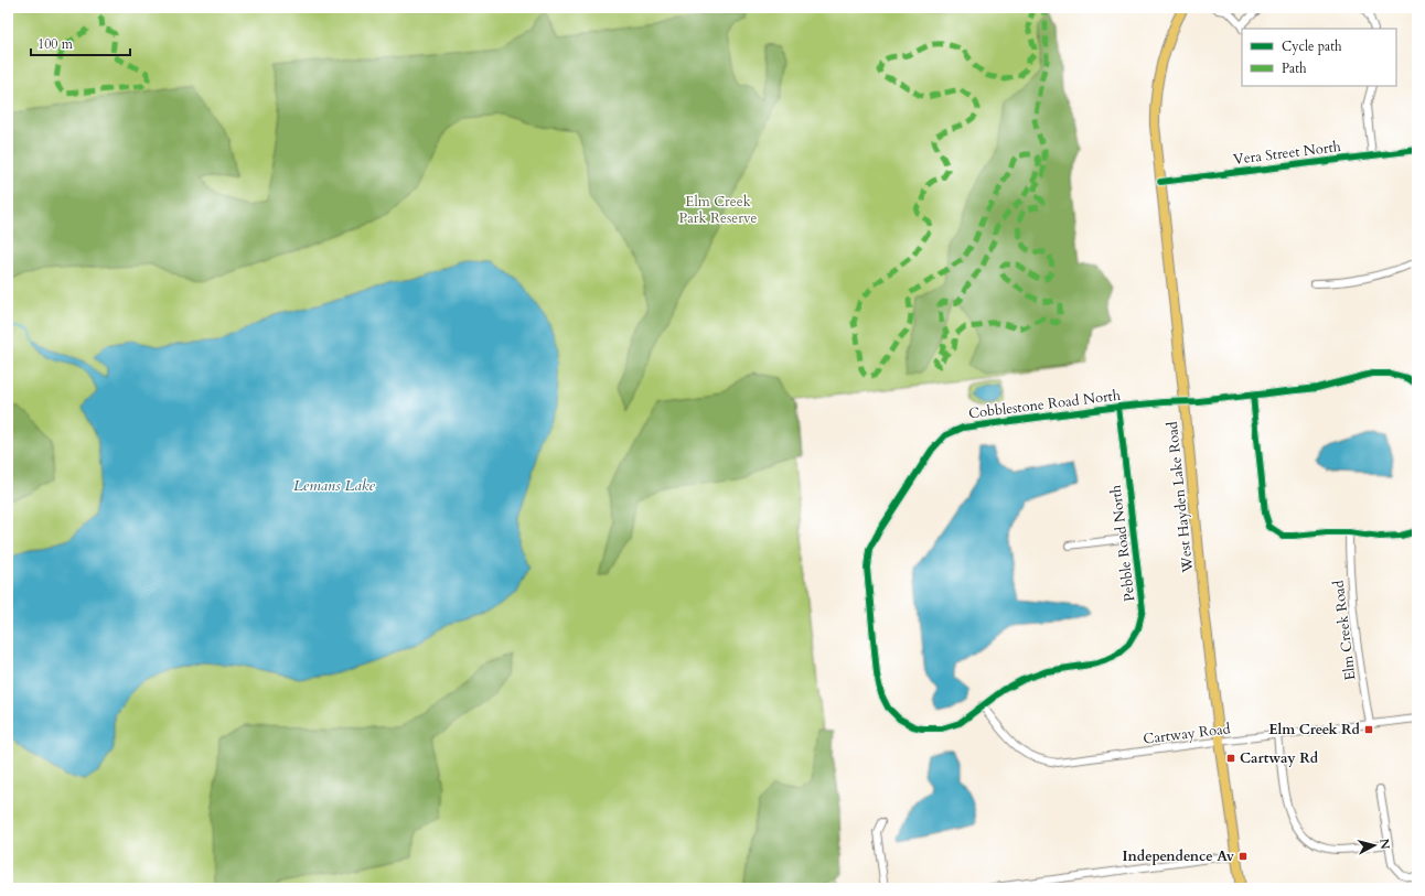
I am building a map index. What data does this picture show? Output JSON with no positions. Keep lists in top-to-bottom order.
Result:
{
  "streets": {
    "main road": ["West Hayden Lake Road"],
    "street": [
      "Vera Street North",
      "Cobblestone Road North",
      "Pebble Road North",
      "Elm Creek Road",
      "Cartway Road"
    ]
  },
  "crossings": [
    ["Vera Street North", "West Hayden Lake Road"],
    ["Cobblestone Road North", "West Hayden Lake Road"],
    ["Cobblestone Road North", "Pebble Road North"],
    ["Cobblestone Road North", "Cartway Road"],
    ["West Hayden Lake Road", "Cartway Road"],
    ["Pebble Road North", "Cartway Road"],
    ["Elm Creek Road", "Cartway Road"]
  ],
  "water": ["Lemans Lake"],
  "parks": ["Elm Creek Park Reserve"],
  "places": {
    "transit": ["Elm Creek Rd", "Cartway Rd", "Independence Av"]
  },
  "legend": ["Cycle path", "Path"],
  "scale_bar": "100 m",
  "north": "right"
}
